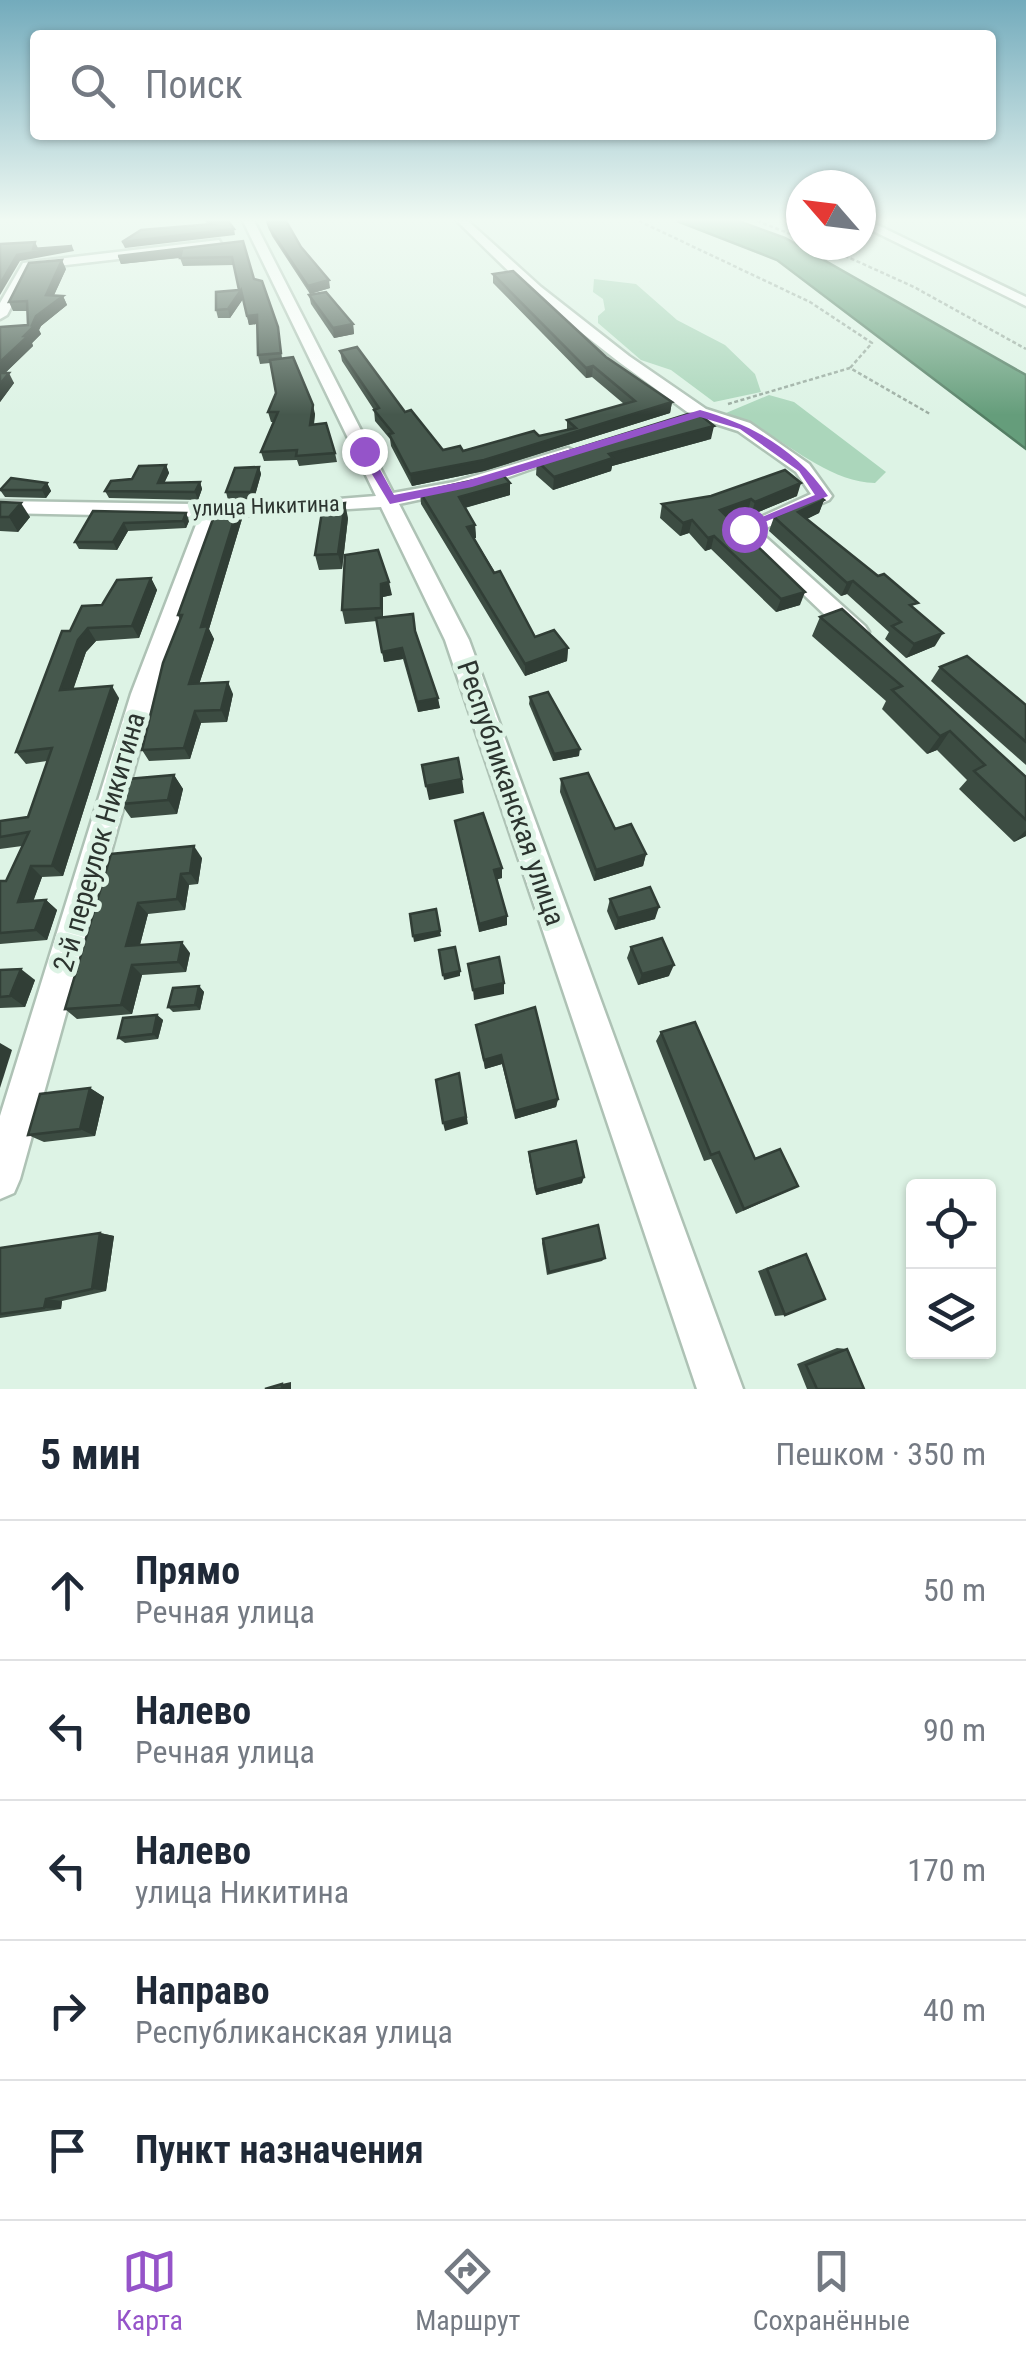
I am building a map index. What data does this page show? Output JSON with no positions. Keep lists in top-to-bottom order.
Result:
{
  "streets": {
    "street": ["улица Никитина", "Республиканская улица", "2-й переулок Никитина"]
  },
  "crossings": [
    ["улица Никитина", "Республиканская улица"],
    ["улица Никитина", "2-й переулок Никитина"]
  ],
  "north": "top left",
  "page": {
    "search": "Поиск",
    "heading": ["5 мин", "Пешком · 350 m"],
    "list": [
      ["Прямо", "Речная улица", "50 m"],
      ["Налево", "Речная улица", "90 m"],
      ["Налево", "улица Никитина", "170 m"],
      ["Направо", "Республиканская улица", "40 m"],
      "Пункт назначения"
    ],
    "nav": ["Карта", "Маршрут", "Сохранённые"]
  }
}
